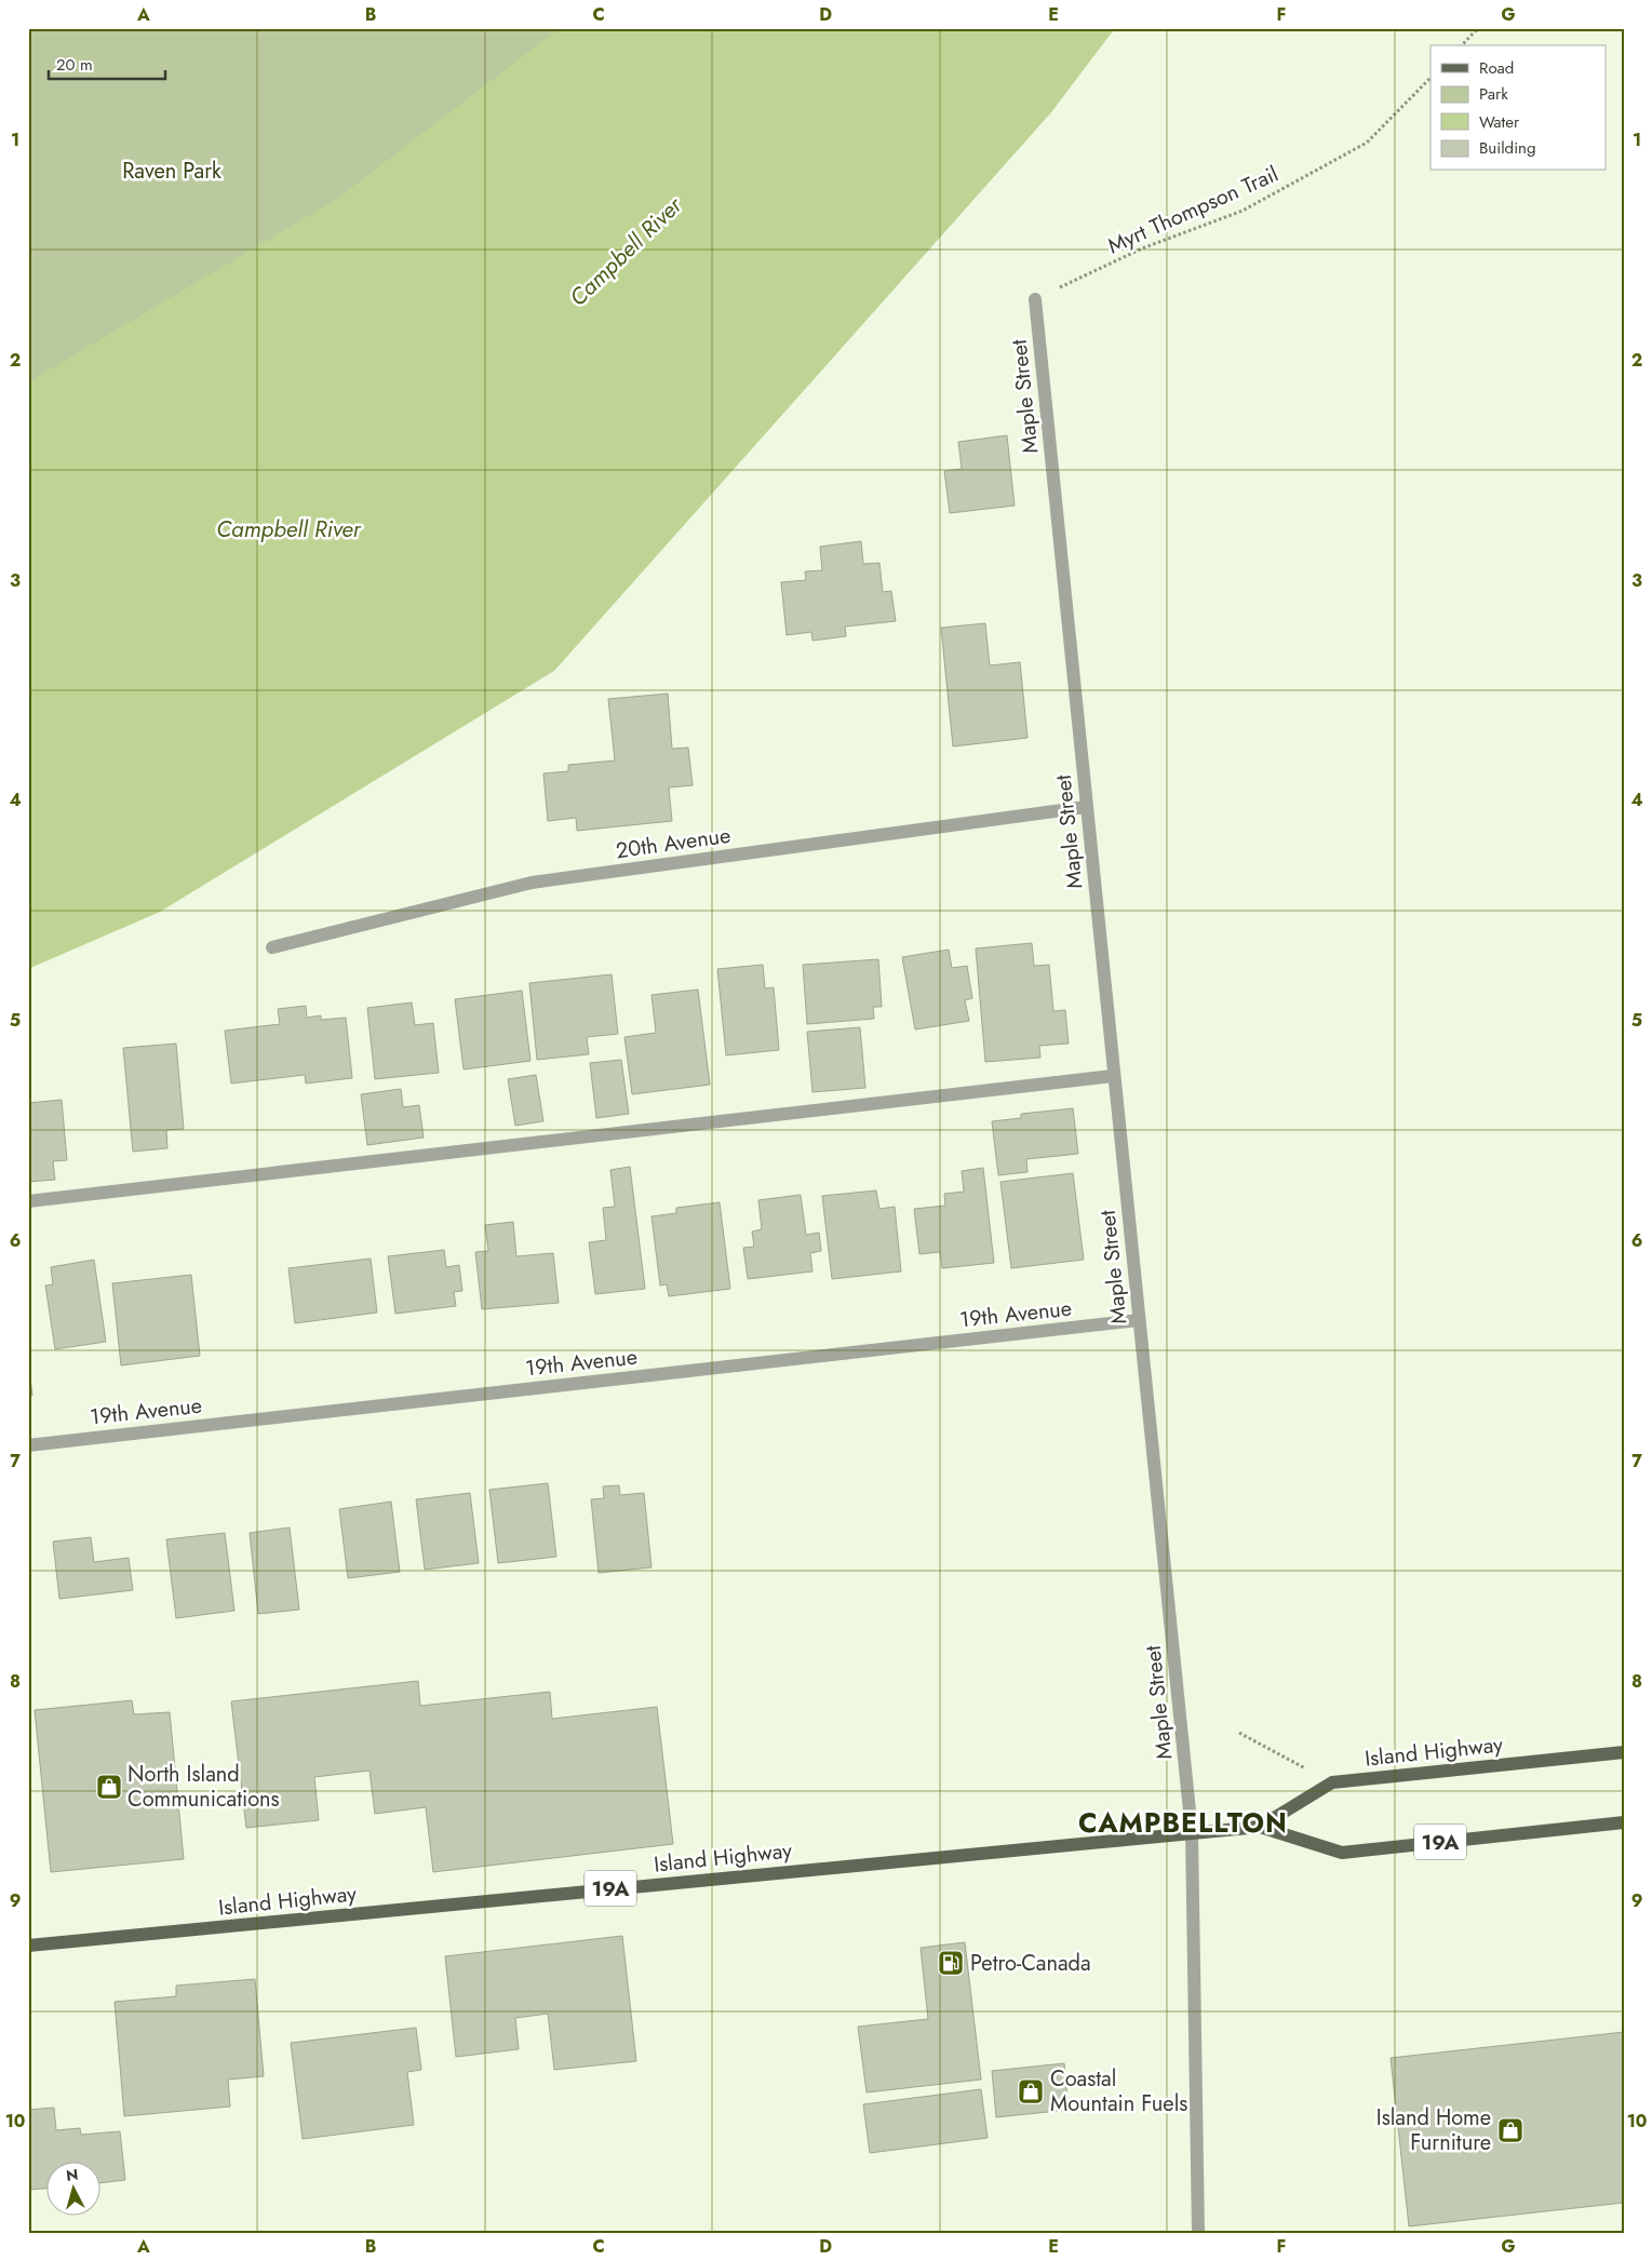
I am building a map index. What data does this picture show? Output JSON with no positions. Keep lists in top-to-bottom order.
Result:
{
  "streets": {
    "main road": ["Island Highway", "19A"],
    "street": ["Maple Street", "20th Avenue", "19th Avenue"],
    "path": ["Myrt Thompson Trail"]
  },
  "crossings": [
    ["Myrt Thompson Trail", "Maple Street"],
    ["Maple Street", "20th Avenue"],
    ["Maple Street", "19th Avenue"],
    ["Maple Street", "Island Highway"]
  ],
  "districts": ["CAMPBELLTON"],
  "water": ["Campbell River"],
  "parks": ["Raven Park"],
  "places": {
    "shop": ["North Island Communications", "Coastal Mountain Fuels", "Island Home Furniture"],
    "fuel station": ["Petro-Canada"]
  },
  "legend": [
    "Road",
    "Park",
    "Water",
    "Building"
  ],
  "scale_bar": "20 m",
  "north": "top",
  "grid": {
    "columns": [
      "A",
      "B",
      "C",
      "D",
      "E",
      "F",
      "G"
    ],
    "rows": [
      "1",
      "2",
      "3",
      "4",
      "5",
      "6",
      "7",
      "8",
      "9",
      "10"
    ]
  }
}
